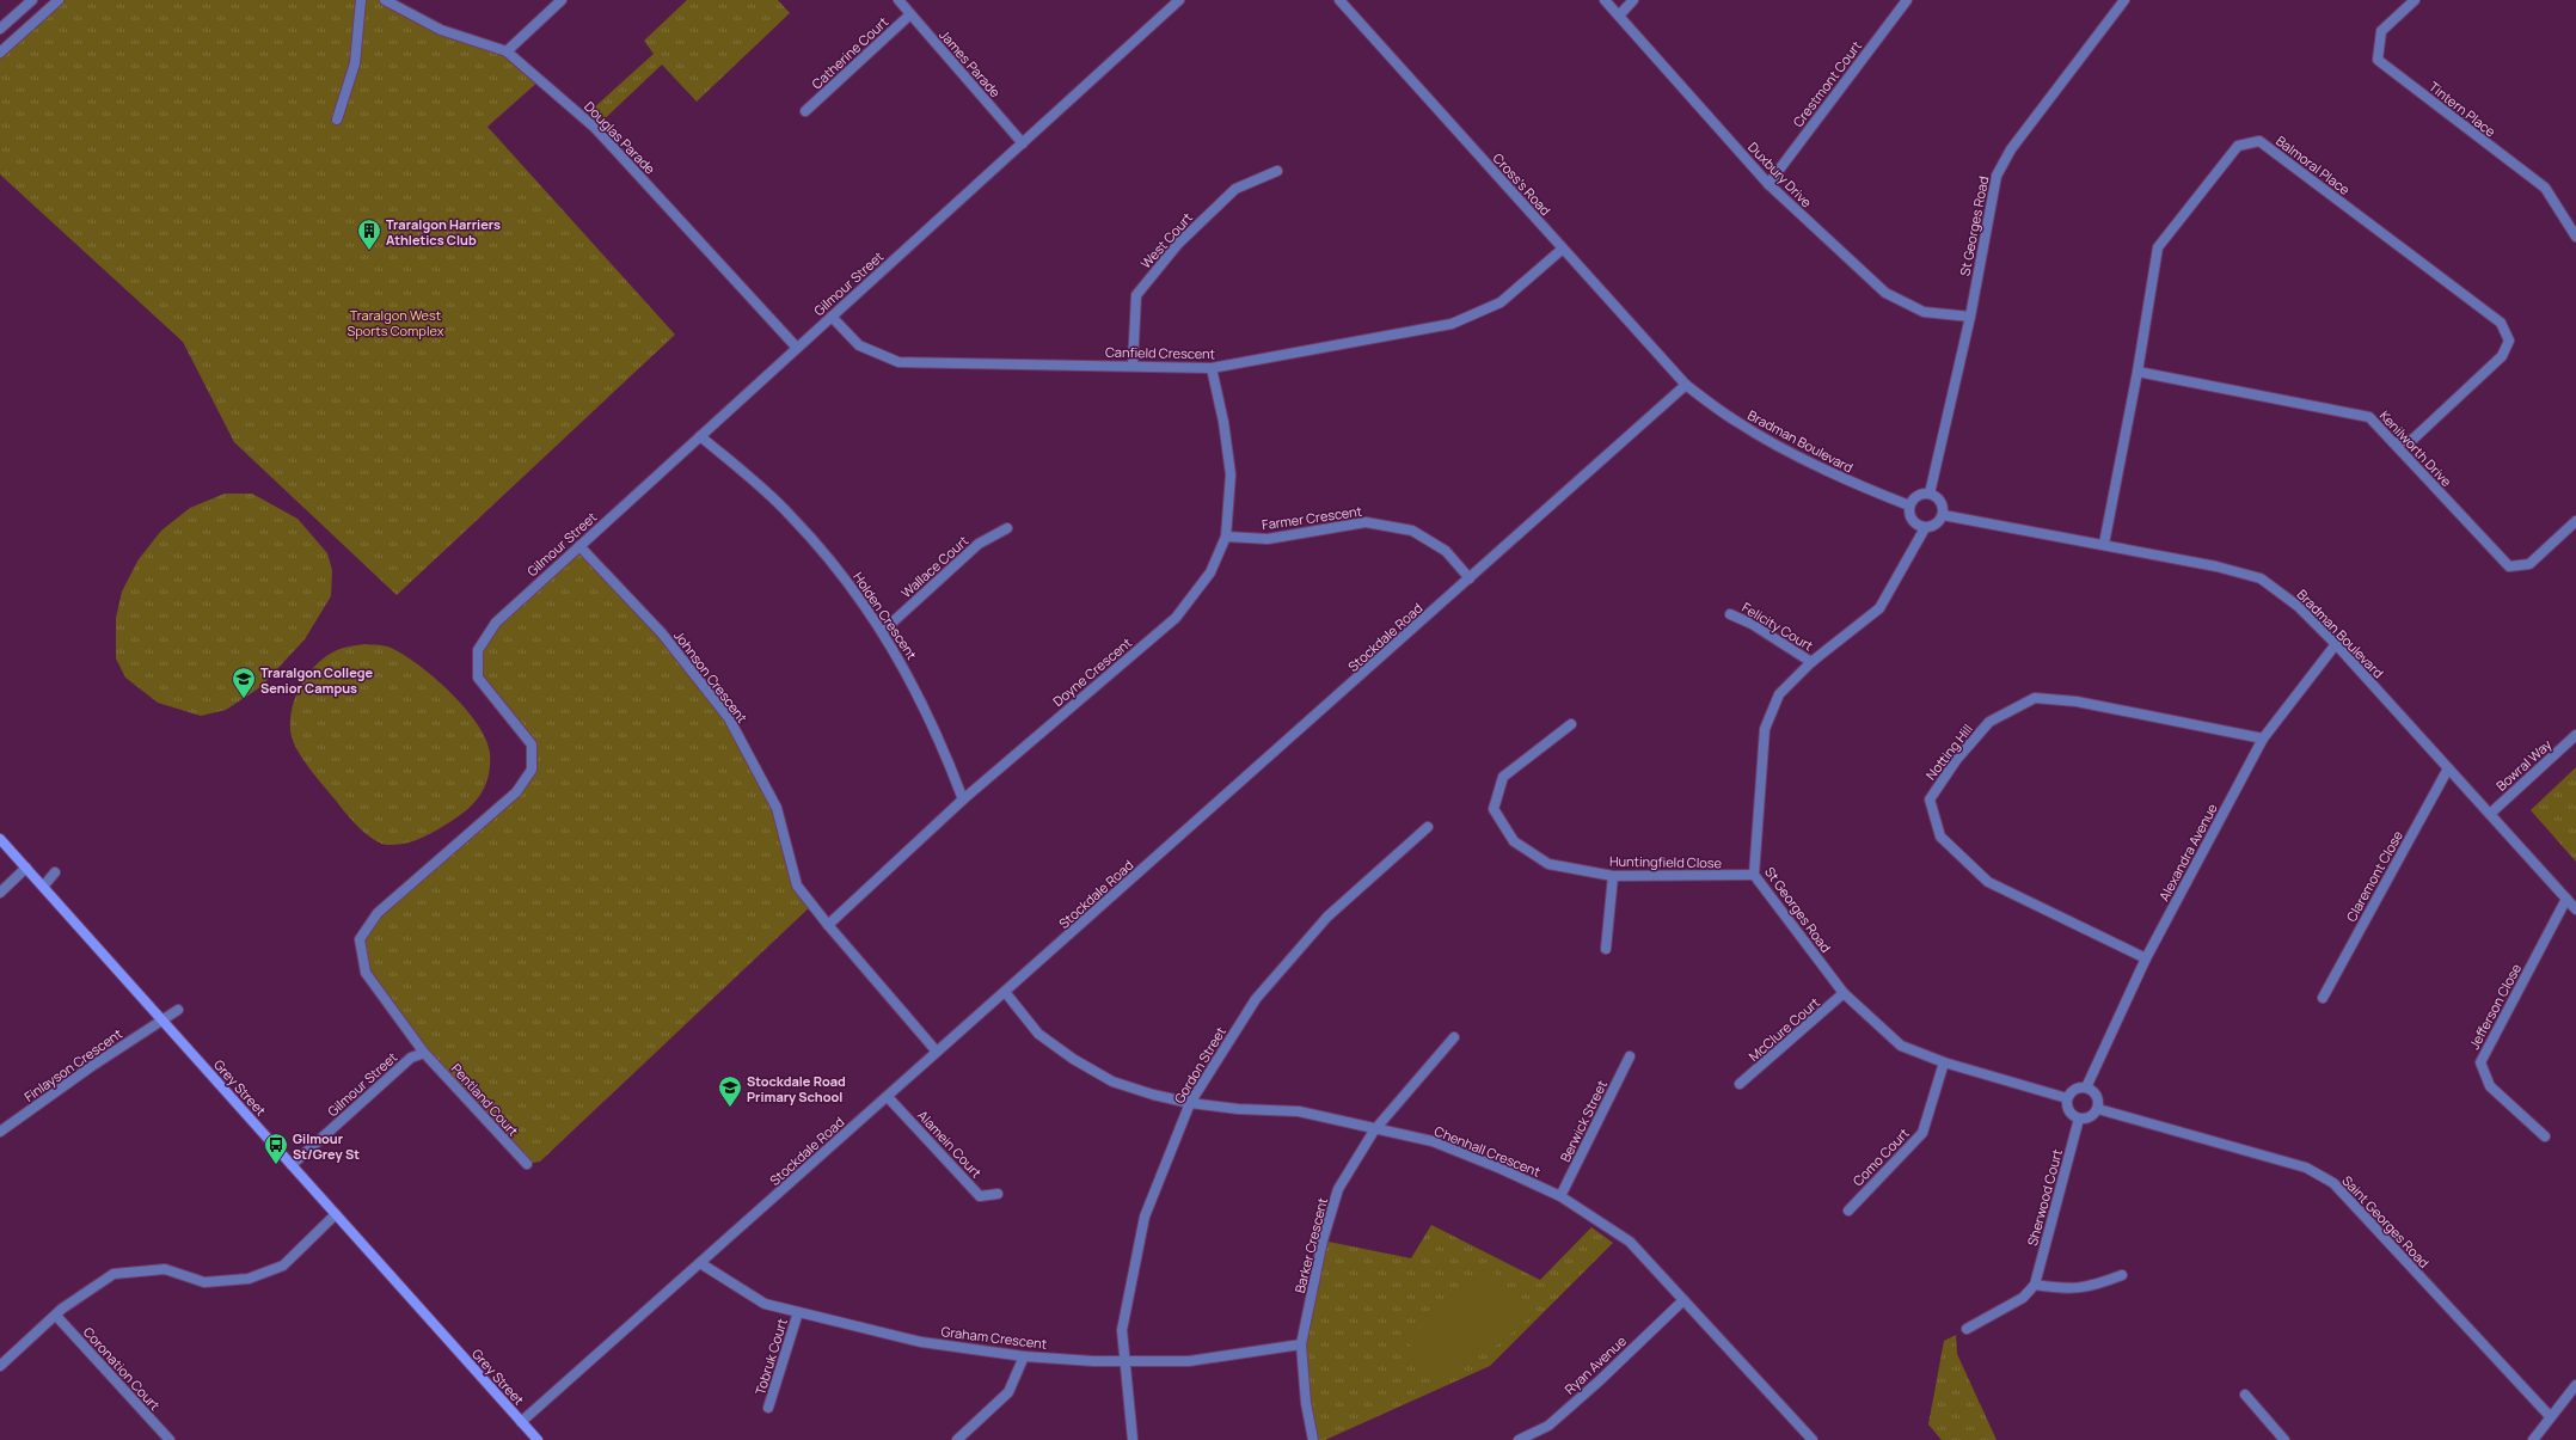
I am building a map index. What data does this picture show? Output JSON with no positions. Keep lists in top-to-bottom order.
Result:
{
  "streets": {
    "main road": ["Grey Street"],
    "street": [
      "Catherine Court",
      "James Parade",
      "Crestmont Court",
      "Tintern Place",
      "Douglas Parade",
      "Balmoral Place",
      "Duxbury Drive",
      "Cross's Road",
      "St Georges Road",
      "West Court",
      "Gilmour Street",
      "Canfield Crescent",
      "Bradman Boulevard",
      "Kenilworth Drive",
      "Farmer Crescent",
      "Wallace Court",
      "Holden Crescent",
      "Felicity Court",
      "Stockdale Road",
      "Doyne Crescent",
      "Johnson Crescent",
      "Notting Hill",
      "Bowral Way",
      "Alexandra Avenue",
      "Huntingfield Close",
      "Claremont Close",
      "Jefferson Close",
      "McClure Court",
      "Finlayson Crescent",
      "Gordon Street",
      "Pentland Court",
      "Berwick Street",
      "Alamein Court",
      "Chenhall Crescent",
      "Como Court",
      "Sherwood Court",
      "Saint Georges Road",
      "Barker Crescent",
      "Graham Crescent",
      "Tobruk Court",
      "Ryan Avenue",
      "Coronation Court"
    ]
  },
  "crossings": [
    ["Catherine Court", "James Parade"],
    ["James Parade", "Gilmour Street"],
    ["Crestmont Court", "Duxbury Drive"],
    ["Douglas Parade", "Gilmour Street"],
    ["Balmoral Place", "Bradman Boulevard"],
    ["Balmoral Place", "Kenilworth Drive"],
    ["Duxbury Drive", "St Georges Road"],
    ["Cross's Road", "Canfield Crescent"],
    ["Cross's Road", "Bradman Boulevard"],
    ["Cross's Road", "Stockdale Road"],
    ["St Georges Road", "Bradman Boulevard"],
    ["St Georges Road", "Felicity Court"],
    ["St Georges Road", "Alexandra Avenue"],
    ["St Georges Road", "Huntingfield Close"],
    ["St Georges Road", "McClure Court"],
    ["St Georges Road", "Como Court"],
    ["St Georges Road", "Sherwood Court"],
    ["St Georges Road", "Saint Georges Road"],
    ["West Court", "Canfield Crescent"],
    ["Gilmour Street", "Canfield Crescent"],
    ["Gilmour Street", "Holden Crescent"],
    ["Gilmour Street", "Johnson Crescent"],
    ["Gilmour Street", "Grey Street"],
    ["Gilmour Street", "Pentland Court"],
    ["Canfield Crescent", "Doyne Crescent"],
    ["Bradman Boulevard", "Stockdale Road"],
    ["Bradman Boulevard", "Bowral Way"],
    ["Bradman Boulevard", "Alexandra Avenue"],
    ["Bradman Boulevard", "Claremont Close"],
    ["Bradman Boulevard", "Jefferson Close"],
    ["Farmer Crescent", "Stockdale Road"],
    ["Farmer Crescent", "Doyne Crescent"],
    ["Wallace Court", "Holden Crescent"],
    ["Holden Crescent", "Doyne Crescent"],
    ["Stockdale Road", "Johnson Crescent"],
    ["Stockdale Road", "Grey Street"],
    ["Stockdale Road", "Alamein Court"],
    ["Stockdale Road", "Chenhall Crescent"],
    ["Stockdale Road", "Graham Crescent"],
    ["Doyne Crescent", "Johnson Crescent"],
    ["Notting Hill", "Alexandra Avenue"],
    ["Alexandra Avenue", "Sherwood Court"],
    ["Alexandra Avenue", "Saint Georges Road"],
    ["Finlayson Crescent", "Grey Street"],
    ["Gordon Street", "Chenhall Crescent"],
    ["Gordon Street", "Graham Crescent"],
    ["Berwick Street", "Chenhall Crescent"],
    ["Chenhall Crescent", "Barker Crescent"],
    ["Chenhall Crescent", "Ryan Avenue"],
    ["Sherwood Court", "Saint Georges Road"],
    ["Barker Crescent", "Graham Crescent"],
    ["Graham Crescent", "Tobruk Court"]
  ],
  "parks": ["Traralgon West Sports Complex"],
  "places": {
    "building": ["Traralgon Harriers Athletics Club"],
    "school or university": ["Traralgon College Senior Campus", "Stockdale Road Primary School"],
    "bus stop": ["Gilmour St/Grey St"]
  }
}
